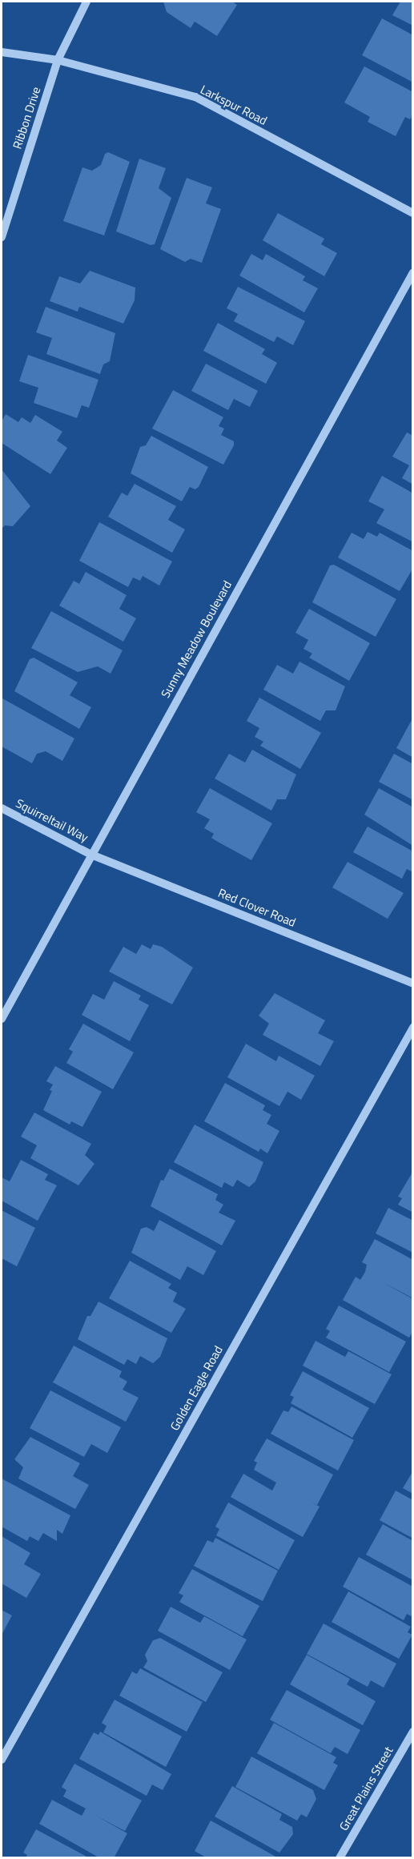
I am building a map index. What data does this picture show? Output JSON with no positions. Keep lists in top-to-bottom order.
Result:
{
  "streets": {
    "street": [
      "Larkspur Road",
      "Ribbon Drive",
      "Sunny Meadow Boulevard",
      "Squirreltail Way",
      "Red Clover Road",
      "Golden Eagle Road",
      "Great Plains Street"
    ]
  },
  "crossings": [
    ["Larkspur Road", "Ribbon Drive"],
    ["Sunny Meadow Boulevard", "Squirreltail Way"],
    ["Sunny Meadow Boulevard", "Red Clover Road"],
    ["Squirreltail Way", "Red Clover Road"]
  ]
}
